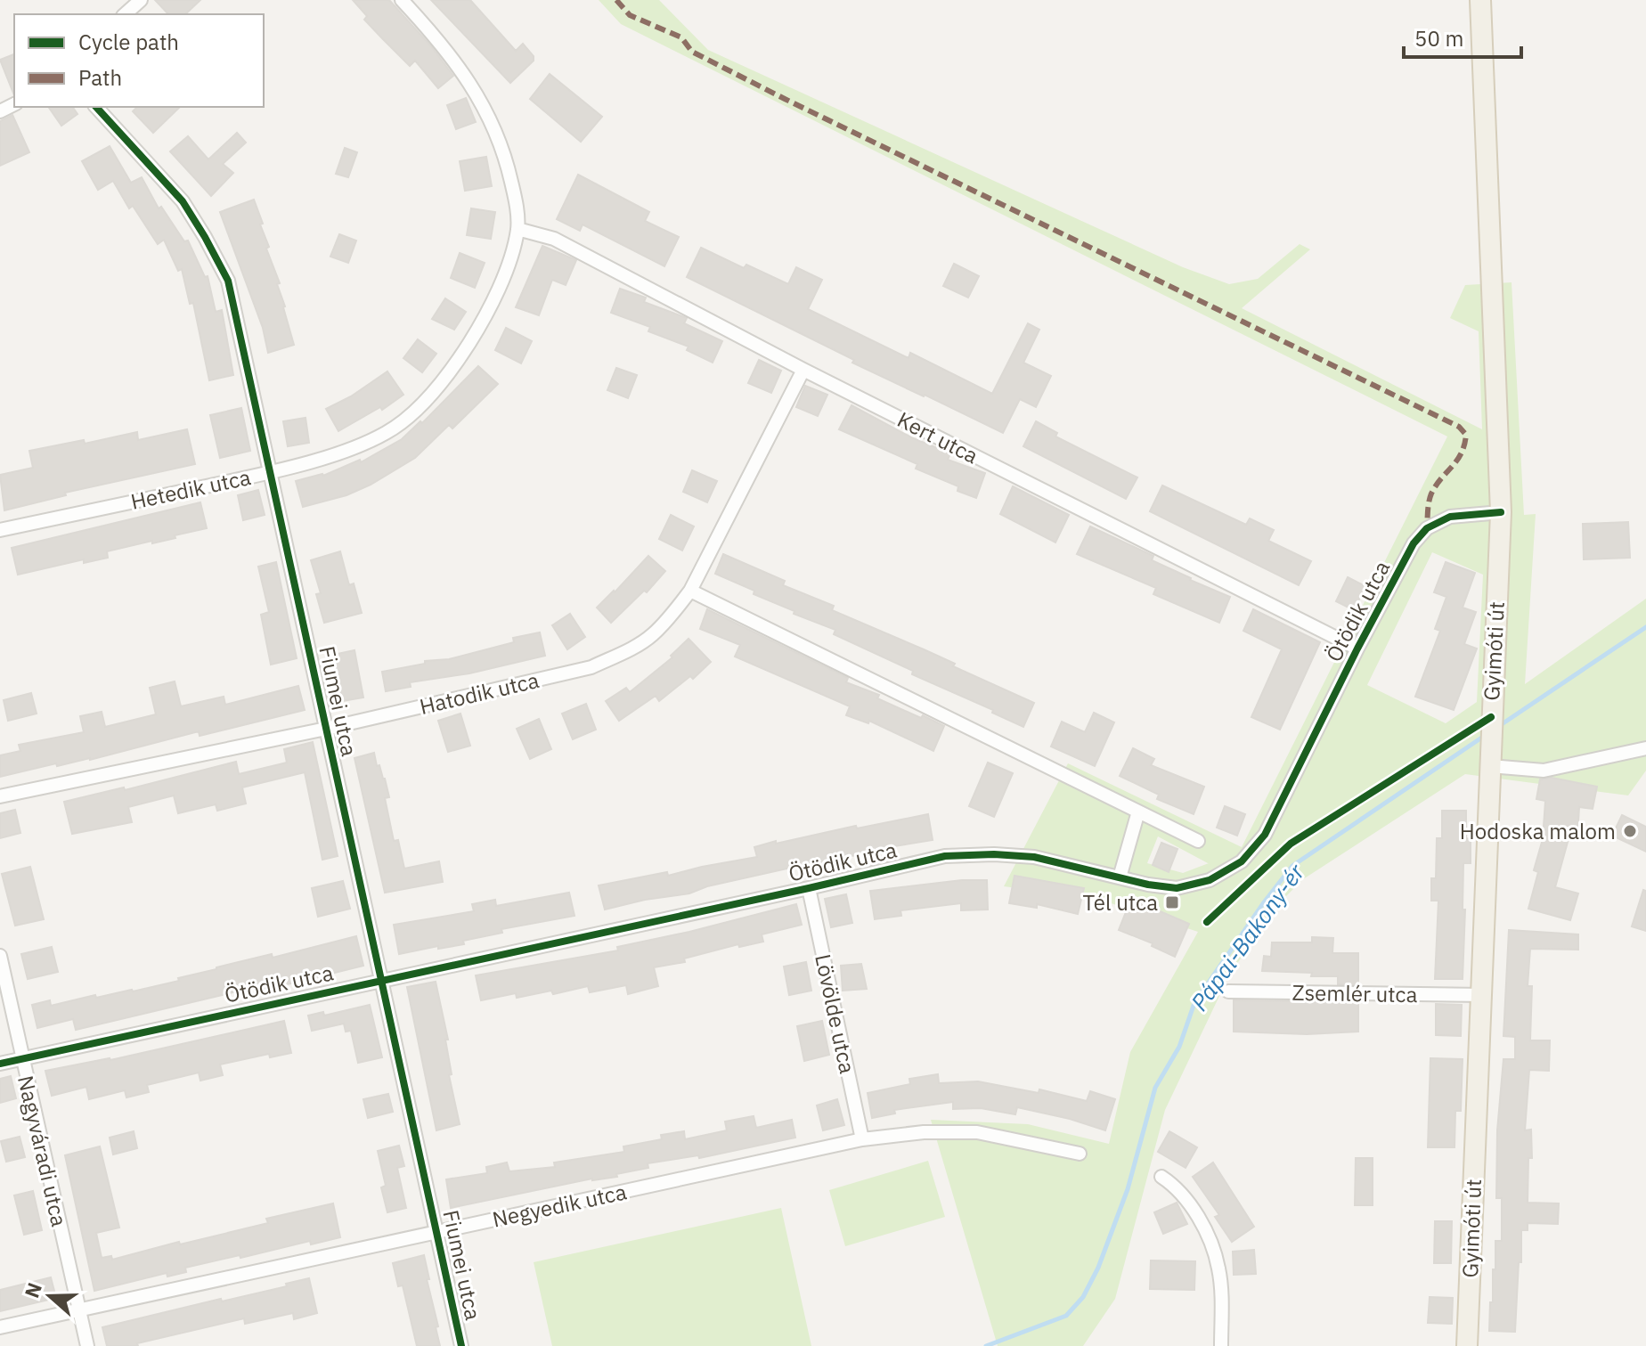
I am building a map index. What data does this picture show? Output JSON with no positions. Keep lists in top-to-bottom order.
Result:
{
  "streets": {
    "main road": ["Gyimóti út"],
    "street": [
      "Kert utca",
      "Hetedik utca",
      "Ötödik utca",
      "Hatodik utca",
      "Fiumei utca",
      "Zsemlér utca",
      "Lövölde utca",
      "Nagyváradi utca",
      "Negyedik utca"
    ]
  },
  "crossings": [
    ["Kert utca", "Hetedik utca"],
    ["Kert utca", "Ötödik utca"],
    ["Kert utca", "Hatodik utca"],
    ["Hetedik utca", "Fiumei utca"],
    ["Ötödik utca", "Gyimóti út"],
    ["Ötödik utca", "Fiumei utca"],
    ["Ötödik utca", "Lövölde utca"],
    ["Ötödik utca", "Nagyváradi utca"],
    ["Gyimóti út", "Zsemlér utca"],
    ["Hatodik utca", "Fiumei utca"],
    ["Fiumei utca", "Negyedik utca"],
    ["Lövölde utca", "Negyedik utca"],
    ["Nagyváradi utca", "Negyedik utca"]
  ],
  "water": ["Pápai-Bakony-ér"],
  "places": {
    "other": ["Hodoska malom"],
    "transit": ["Tél utca"]
  },
  "legend": ["Cycle path", "Path"],
  "scale_bar": "50 m",
  "north": "left"
}
